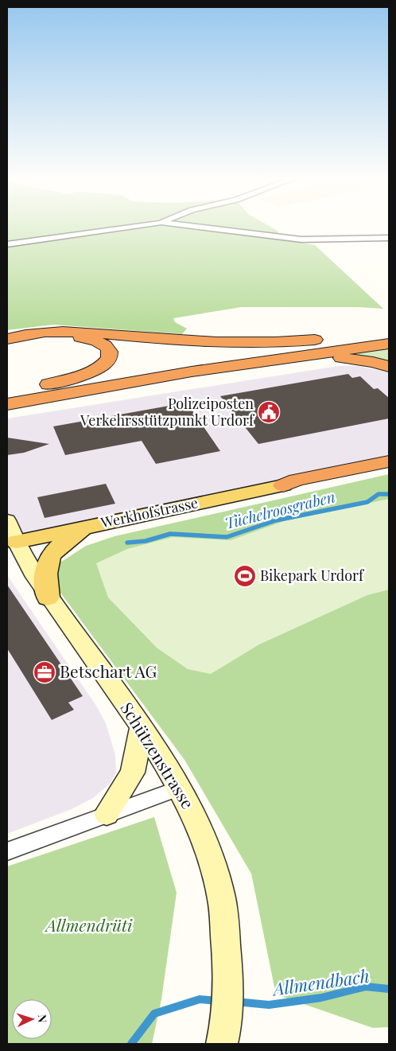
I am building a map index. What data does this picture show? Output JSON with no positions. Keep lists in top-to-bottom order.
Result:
{
  "streets": {
    "main road": ["Werkhofstrasse", "Schützenstrasse"]
  },
  "crossings": [
    ["Werkhofstrasse", "Schützenstrasse"]
  ],
  "water": ["Tüchelroosgraben", "Allmendbach"],
  "parks": ["Allmendrüti"],
  "places": {
    "public building": ["Polizeiposten Verkehrsstützpunkt Urdorf"],
    "sports": ["Bikepark Urdorf"],
    "office": ["Betschart AG"]
  },
  "north": "right"
}
